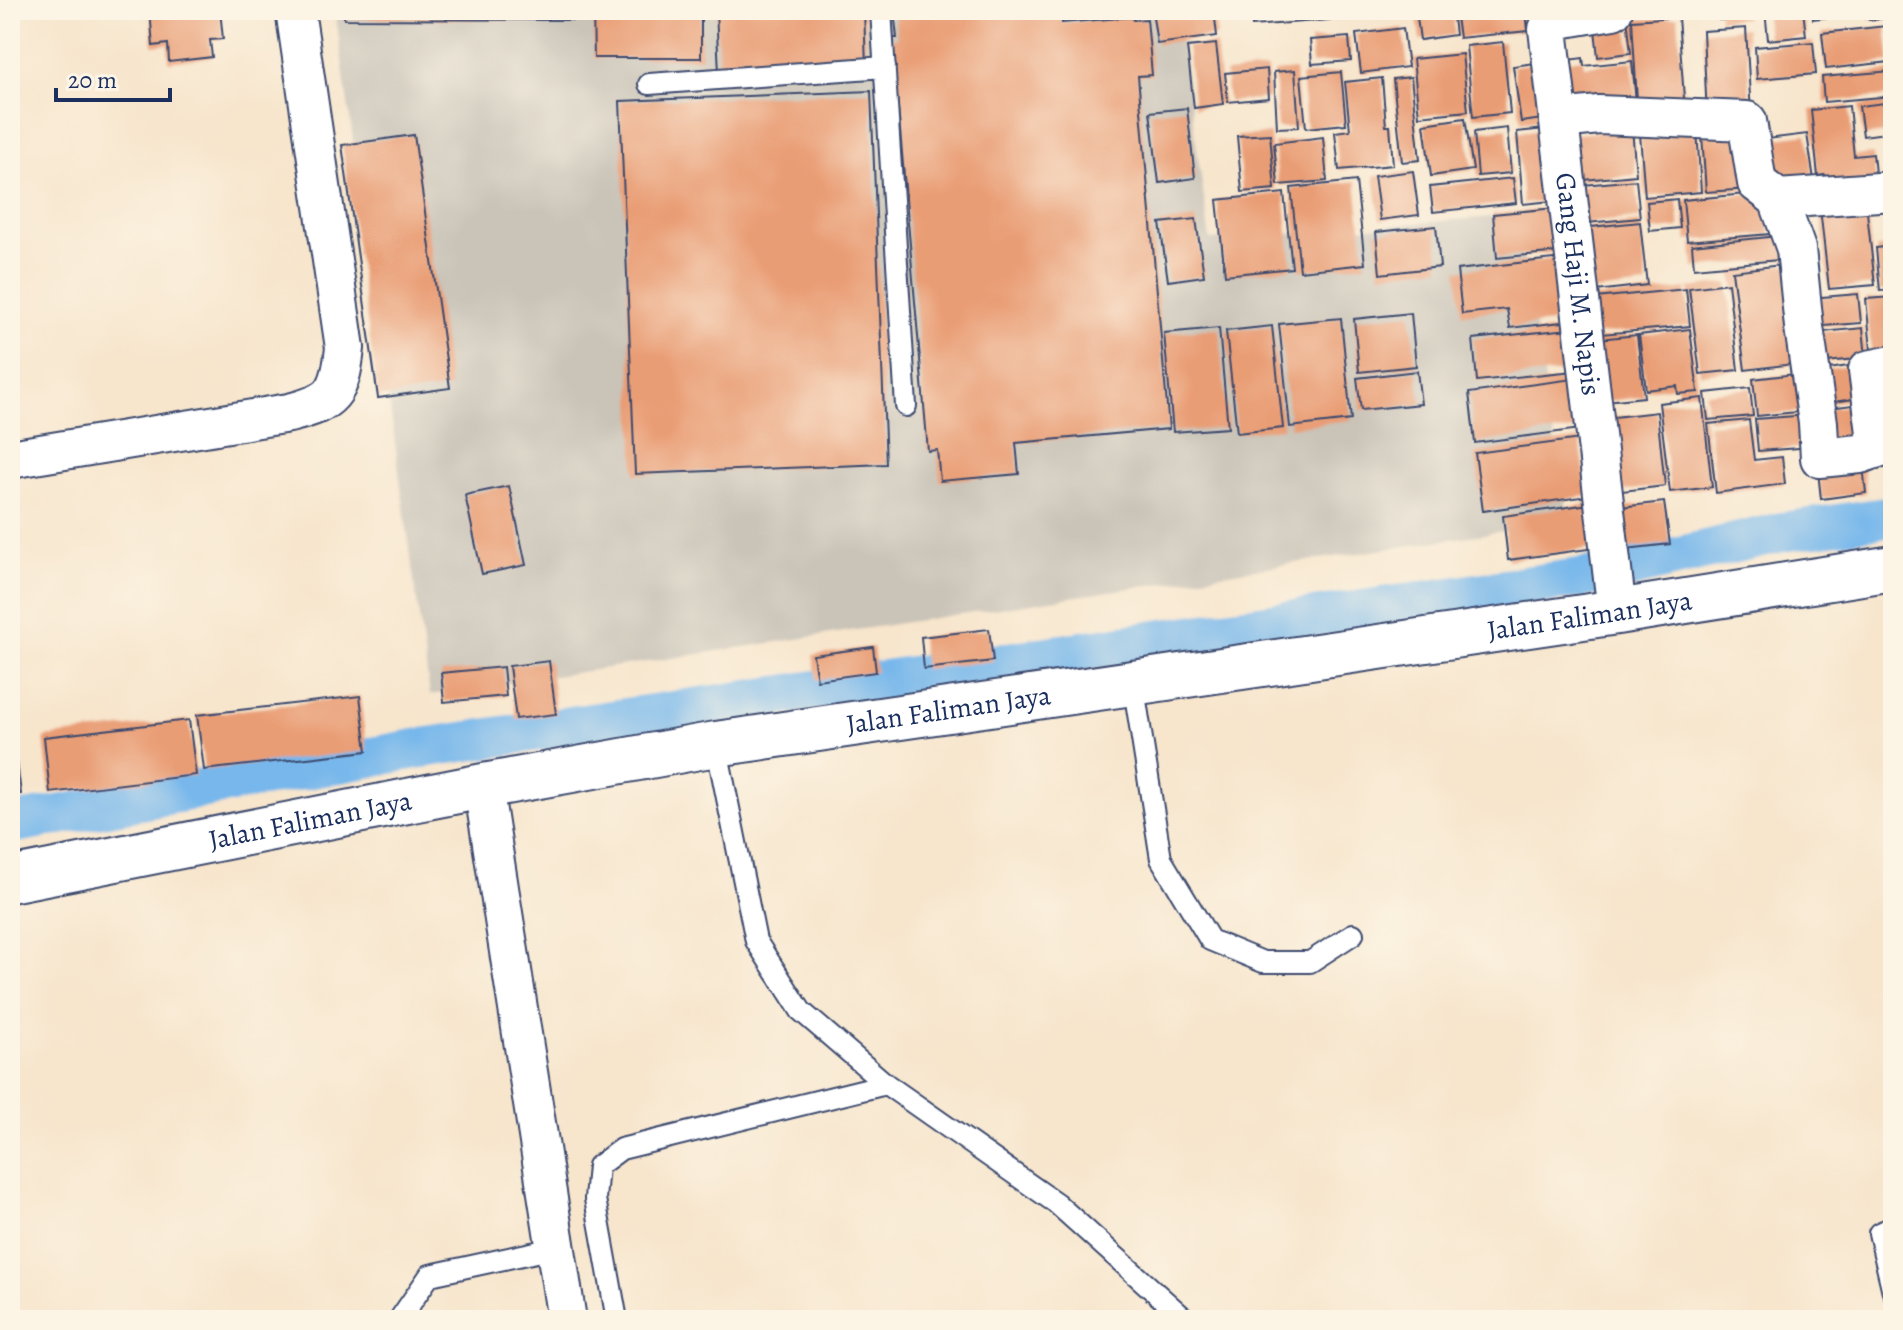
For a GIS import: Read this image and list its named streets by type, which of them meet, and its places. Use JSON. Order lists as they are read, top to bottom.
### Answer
{
  "streets": {
    "street": ["Gang Haji M. Napis", "Jalan Faliman Jaya"]
  },
  "crossings": [
    ["Gang Haji M. Napis", "Jalan Faliman Jaya"]
  ],
  "scale_bar": "20 m"
}
